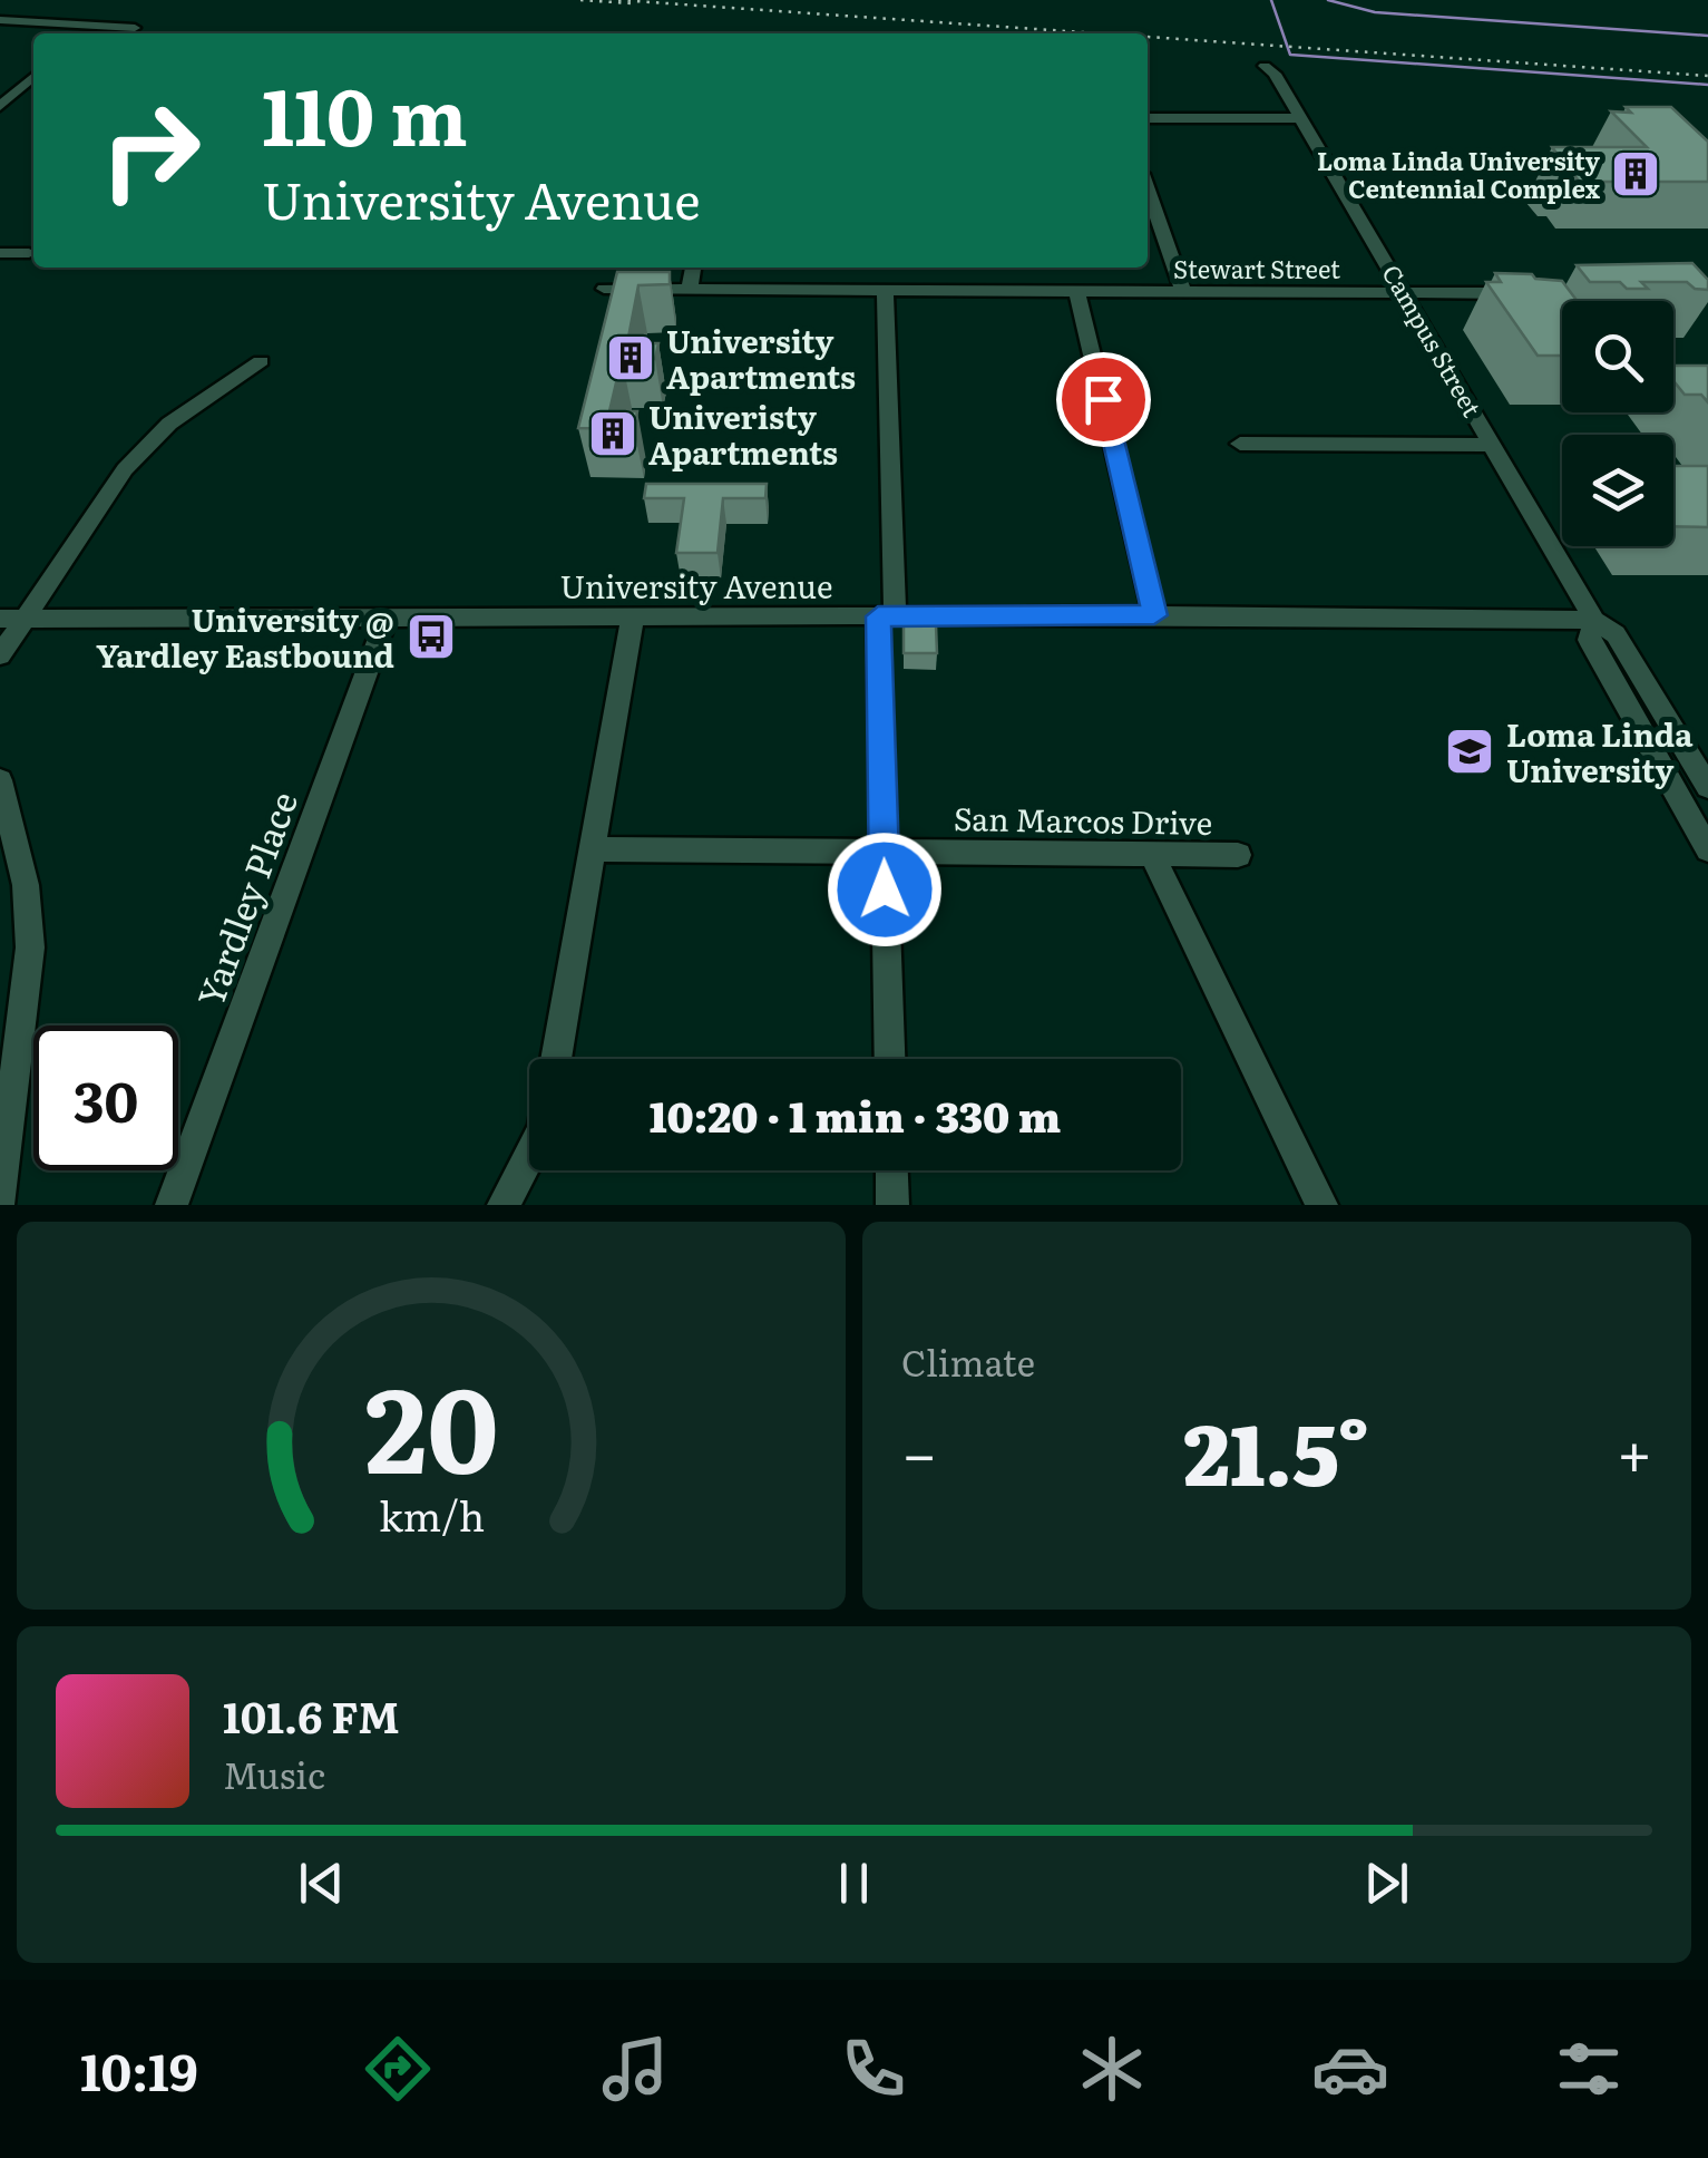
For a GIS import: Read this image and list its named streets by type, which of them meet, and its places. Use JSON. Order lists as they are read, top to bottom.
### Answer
{
  "streets": {
    "street": [
      "Stewart Street",
      "Campus Street",
      "University Avenue",
      "San Marcos Drive",
      "Yardley Place"
    ]
  },
  "crossings": [
    ["Stewart Street", "Campus Street"],
    ["Campus Street", "University Avenue"],
    ["University Avenue", "Yardley Place"]
  ],
  "places": {
    "building": ["Loma Linda University Centennial Complex", "University Apartments", "Univeristy Apartments"],
    "bus stop": ["University @ Yardley Eastbound"],
    "school or university": ["Loma Linda University"]
  },
  "page": {
    "turn": ["110 m", "University Avenue"],
    "limit": "30",
    "trip": "10:20 · 1 min · 330 m",
    "tile": "Climate",
    "heat": ["−", "21.5°", "+"],
    "song": ["101.6 FM", "Music"],
    "tabs": "10:19",
    "gauge": ["20", "km/h"]
  }
}
